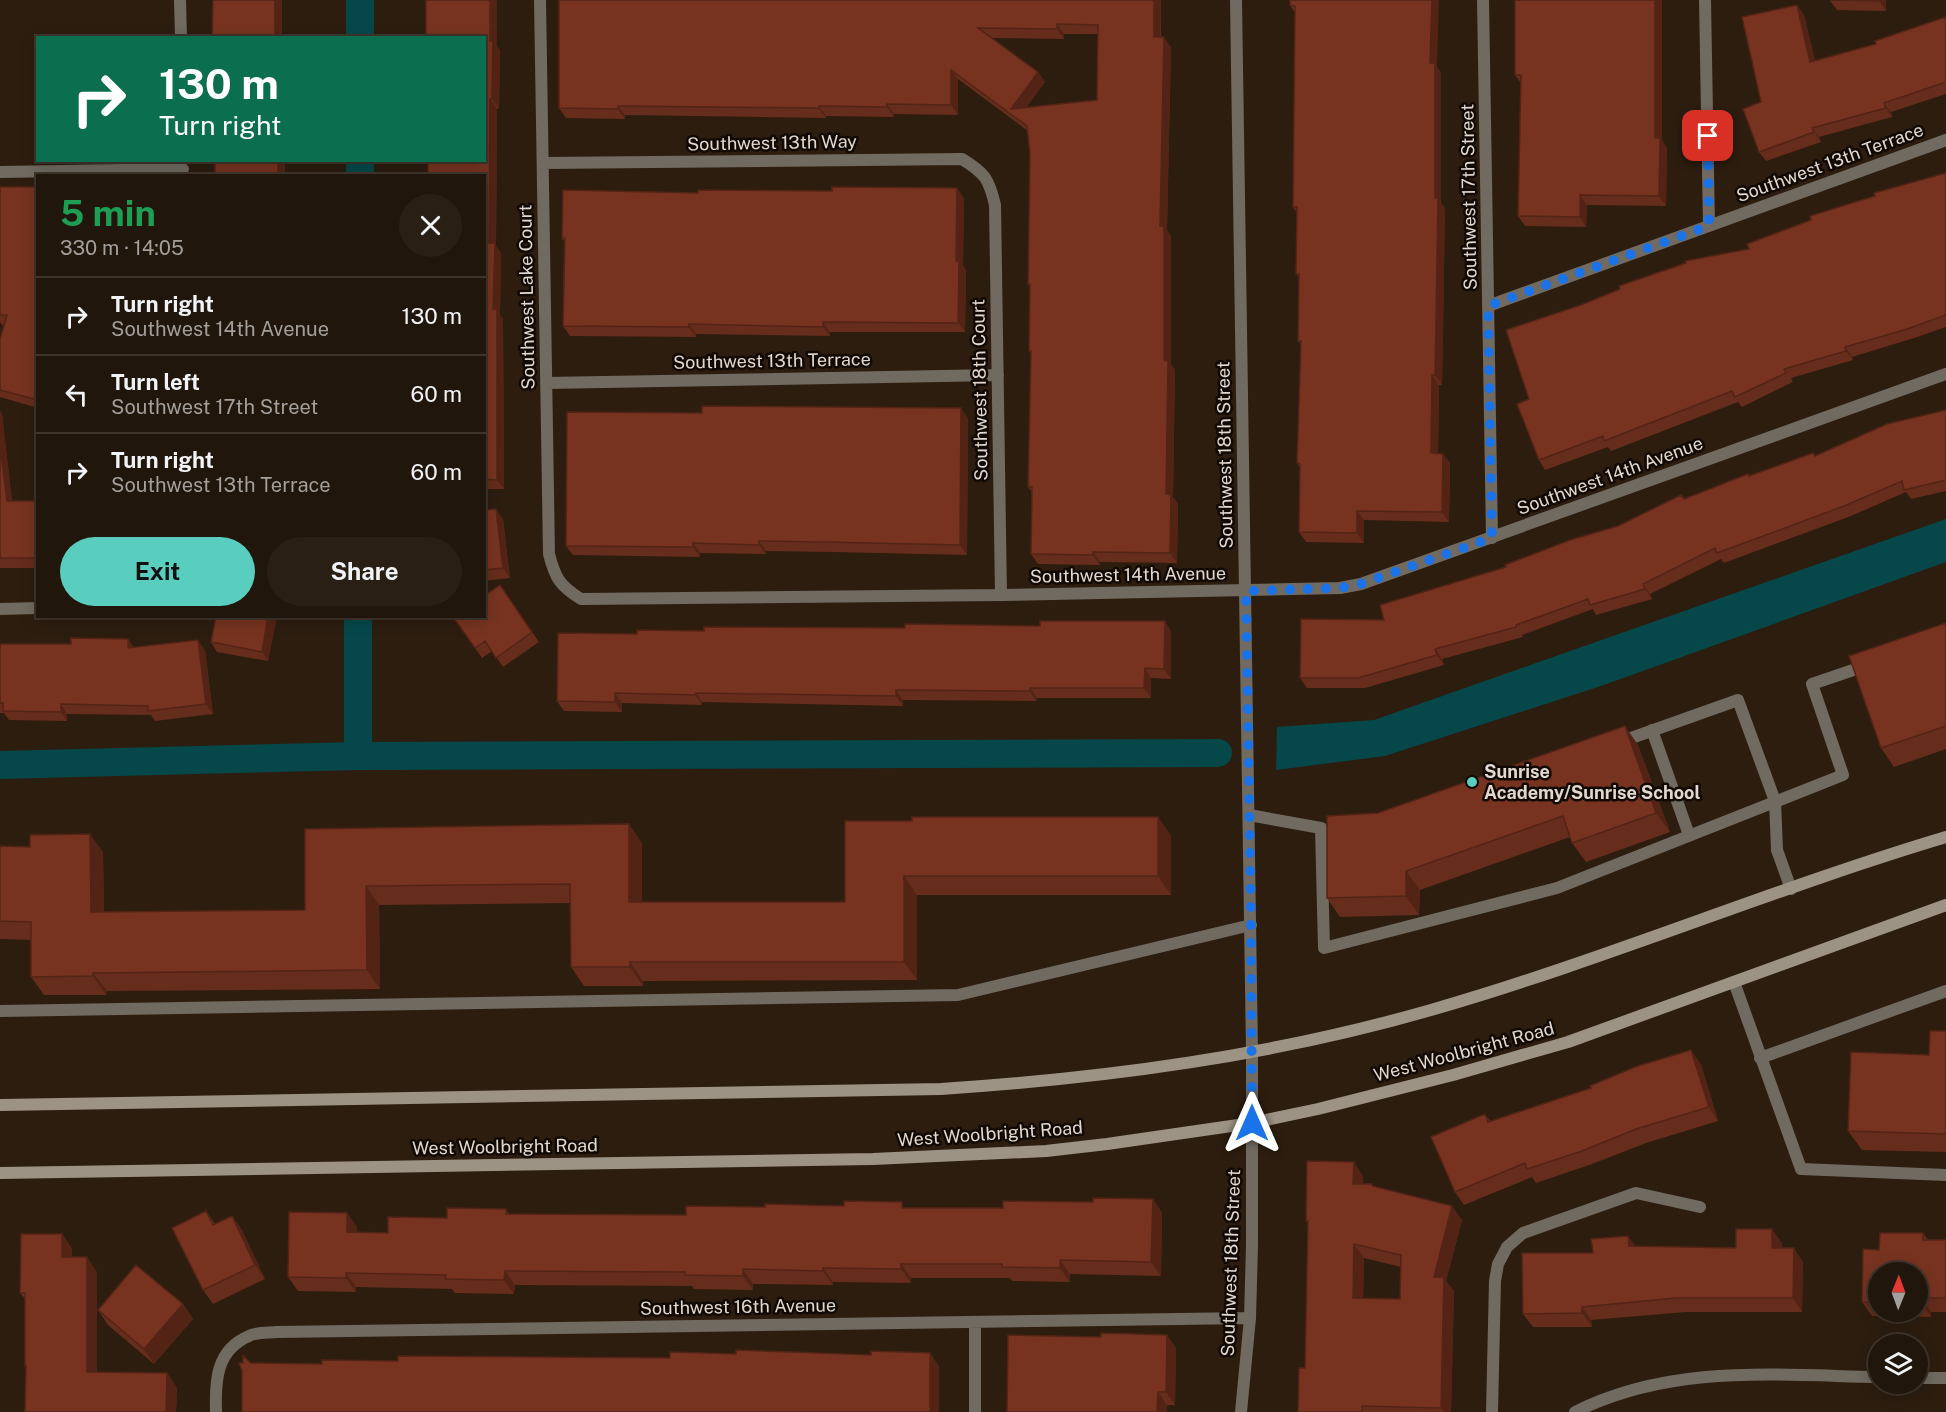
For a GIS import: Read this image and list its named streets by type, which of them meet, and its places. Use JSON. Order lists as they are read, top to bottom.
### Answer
{
  "streets": {
    "main road": ["West Woolbright Road"],
    "street": [
      "Southwest 13th Way",
      "Southwest 13th Terrace",
      "Southwest 17th Street",
      "Southwest Lake Court",
      "Southwest 18th Court",
      "Southwest 18th Street",
      "Southwest 14th Avenue",
      "Southwest 16th Avenue"
    ]
  },
  "crossings": [
    ["Southwest 13th Way", "Southwest Lake Court"],
    ["Southwest 13th Way", "Southwest 18th Court"],
    ["Southwest 13th Terrace", "Southwest 17th Street"],
    ["Southwest 13th Terrace", "Southwest Lake Court"],
    ["Southwest 13th Terrace", "Southwest 18th Court"],
    ["Southwest 17th Street", "Southwest 14th Avenue"],
    ["Southwest Lake Court", "Southwest 14th Avenue"],
    ["Southwest 18th Court", "Southwest 14th Avenue"],
    ["Southwest 18th Street", "Southwest 14th Avenue"],
    ["Southwest 18th Street", "West Woolbright Road"],
    ["Southwest 18th Street", "Southwest 16th Avenue"]
  ],
  "places": ["Sunrise Academy/Sunrise School"],
  "north": "top",
  "page": {
    "turn": ["130 m", "Turn right"],
    "heading": ["5 min", "330 m · 14:05"],
    "list": [
      {
        "name": "Turn right",
        "note": "Southwest 14th Avenue",
        "value": "130 m"
      },
      {
        "name": "Turn left",
        "note": "Southwest 17th Street",
        "value": "60 m"
      },
      {
        "name": "Turn right",
        "note": "Southwest 13th Terrace",
        "value": "60 m"
      }
    ],
    "buttons": ["Exit", "Share"]
  }
}
